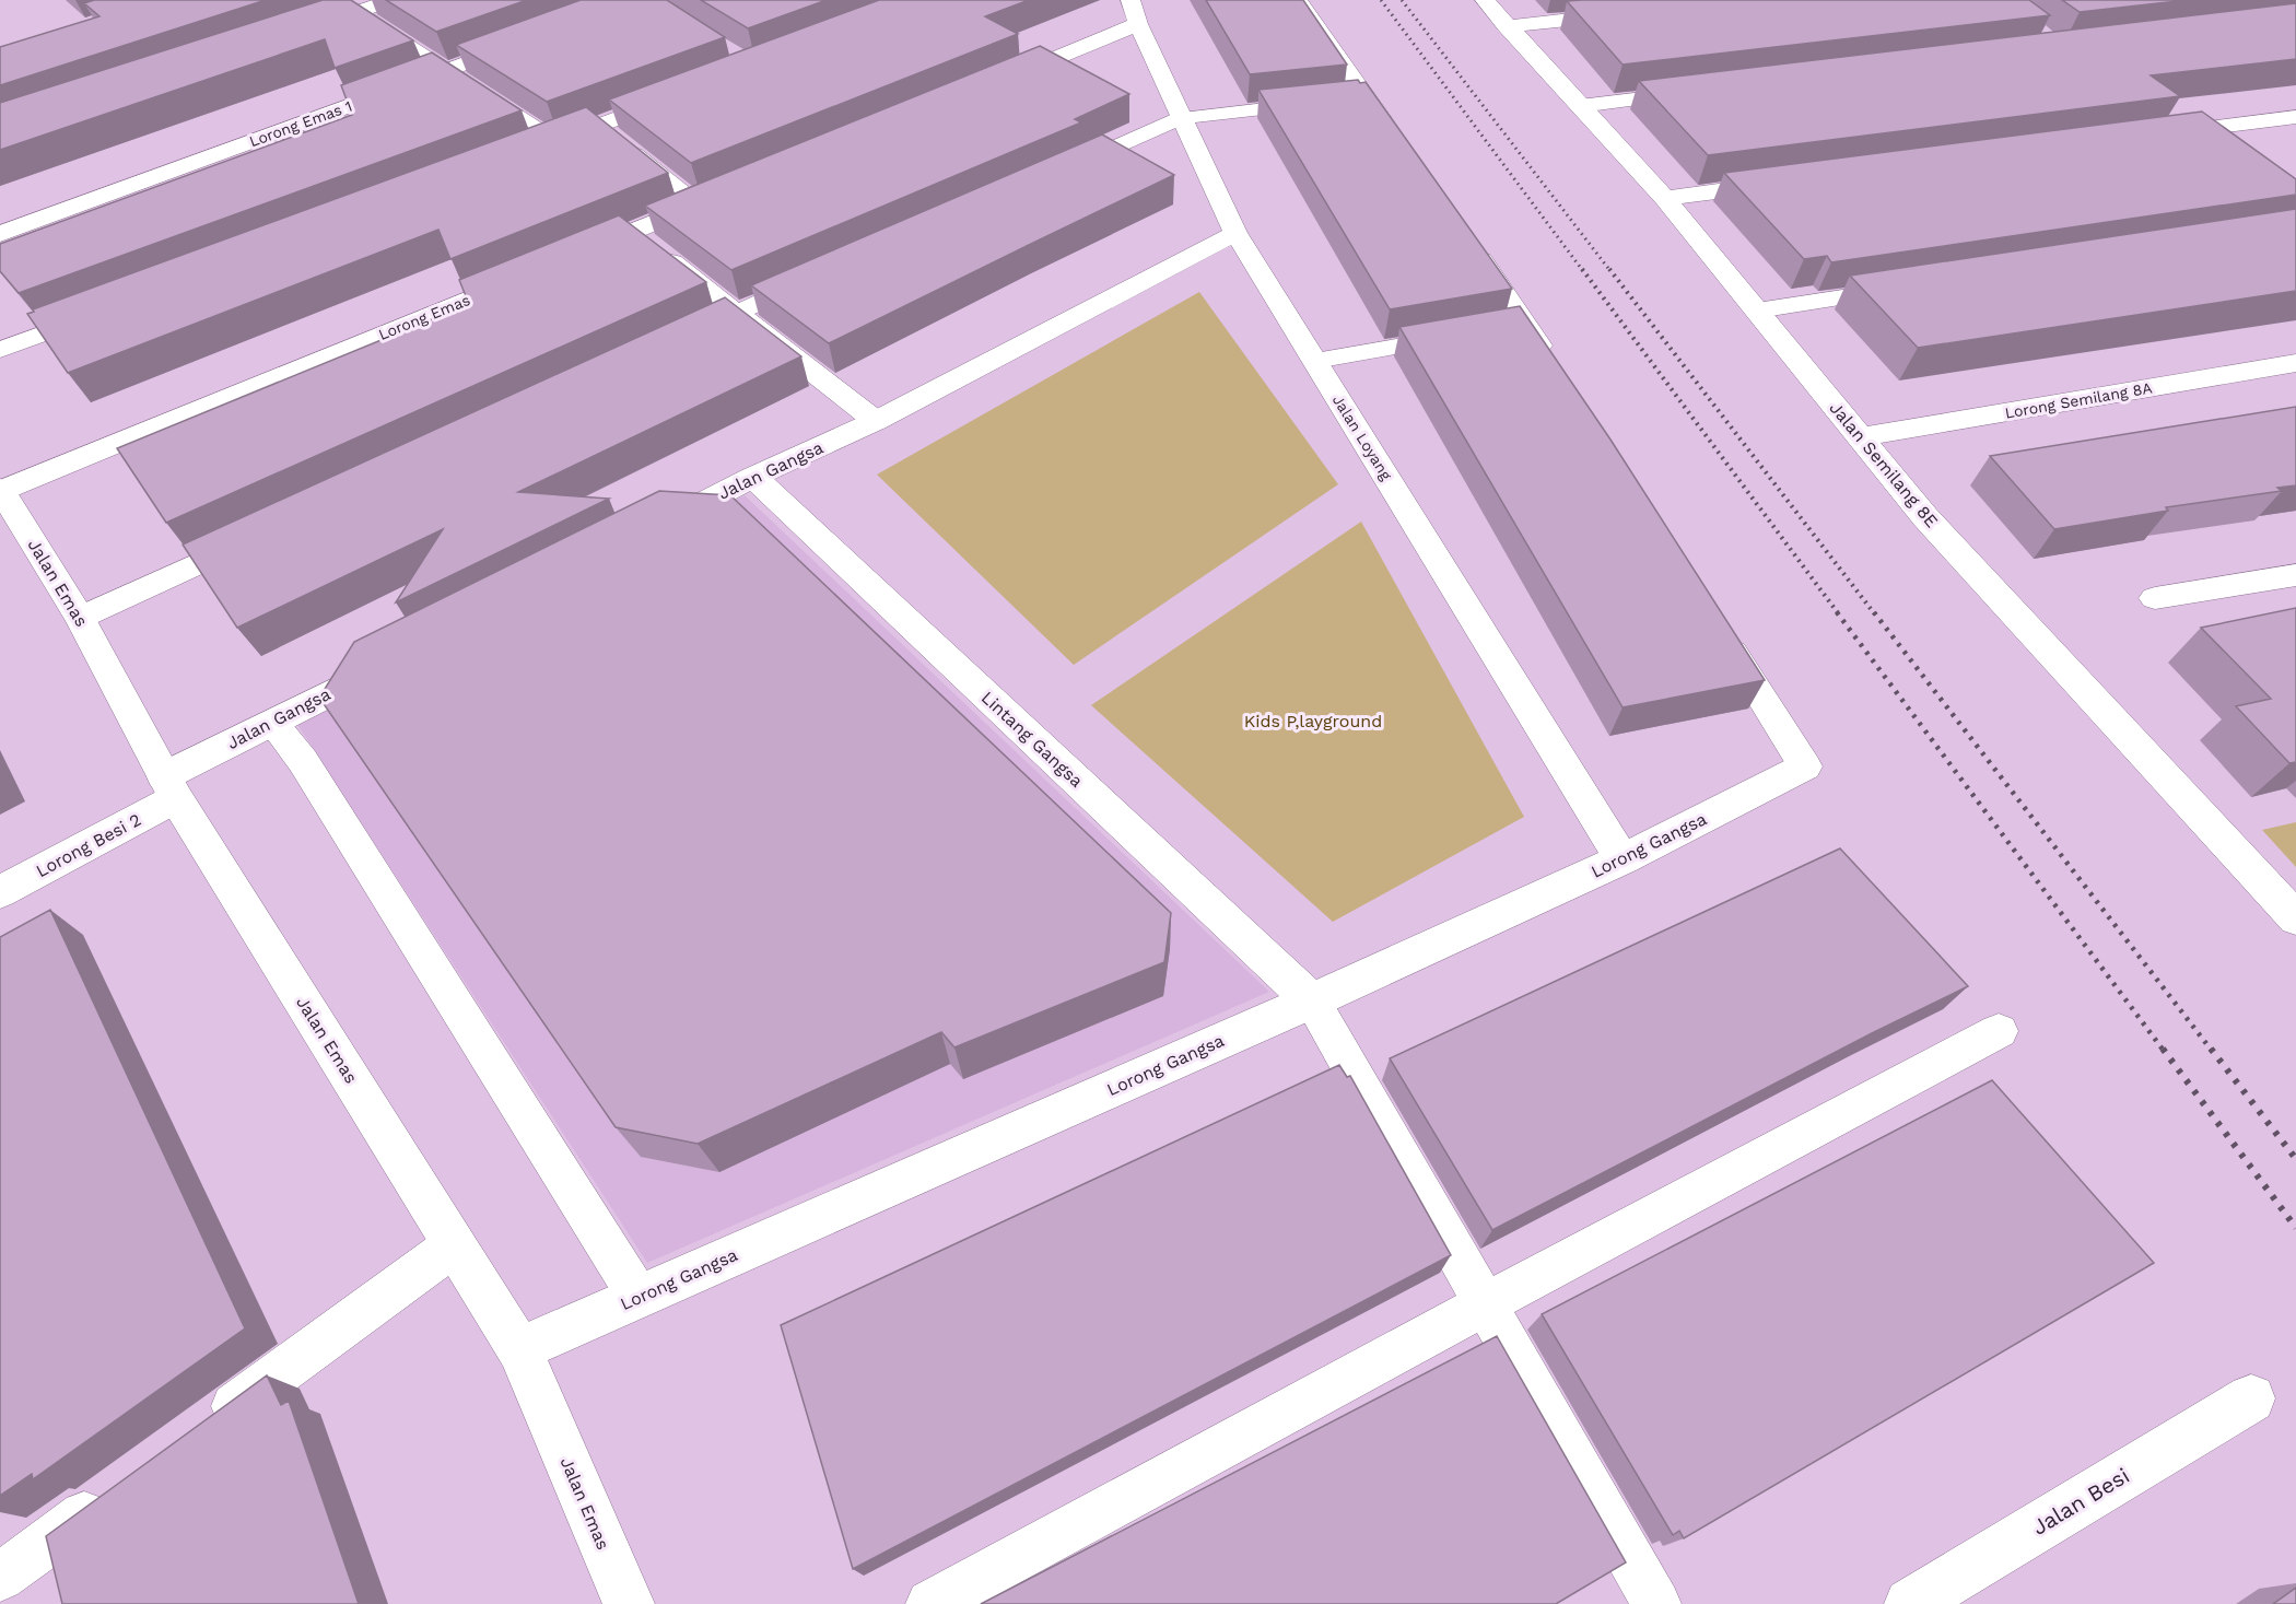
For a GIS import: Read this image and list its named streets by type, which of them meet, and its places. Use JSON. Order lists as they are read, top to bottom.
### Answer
{
  "streets": {
    "street": [
      "Lorong Emas 1",
      "Lorong Emas",
      "Lorong Semilang 8A",
      "Jalan Loyang",
      "Jalan Semilang 8E",
      "Jalan Gangsa",
      "Jalan Emas",
      "Lintang Gangsa",
      "Lorong Besi 2",
      "Lorong Gangsa",
      "Jalan Besi"
    ]
  },
  "crossings": [
    ["Lorong Emas", "Jalan Emas"],
    ["Lorong Semilang 8A", "Jalan Semilang 8E"],
    ["Jalan Loyang", "Jalan Gangsa"],
    ["Jalan Loyang", "Lorong Gangsa"],
    ["Jalan Gangsa", "Jalan Emas"],
    ["Jalan Gangsa", "Lintang Gangsa"],
    ["Jalan Gangsa", "Lorong Besi 2"],
    ["Jalan Emas", "Lorong Besi 2"],
    ["Jalan Emas", "Lorong Gangsa"],
    ["Lintang Gangsa", "Lorong Gangsa"]
  ],
  "parks": ["Kids P,layground"]
}
